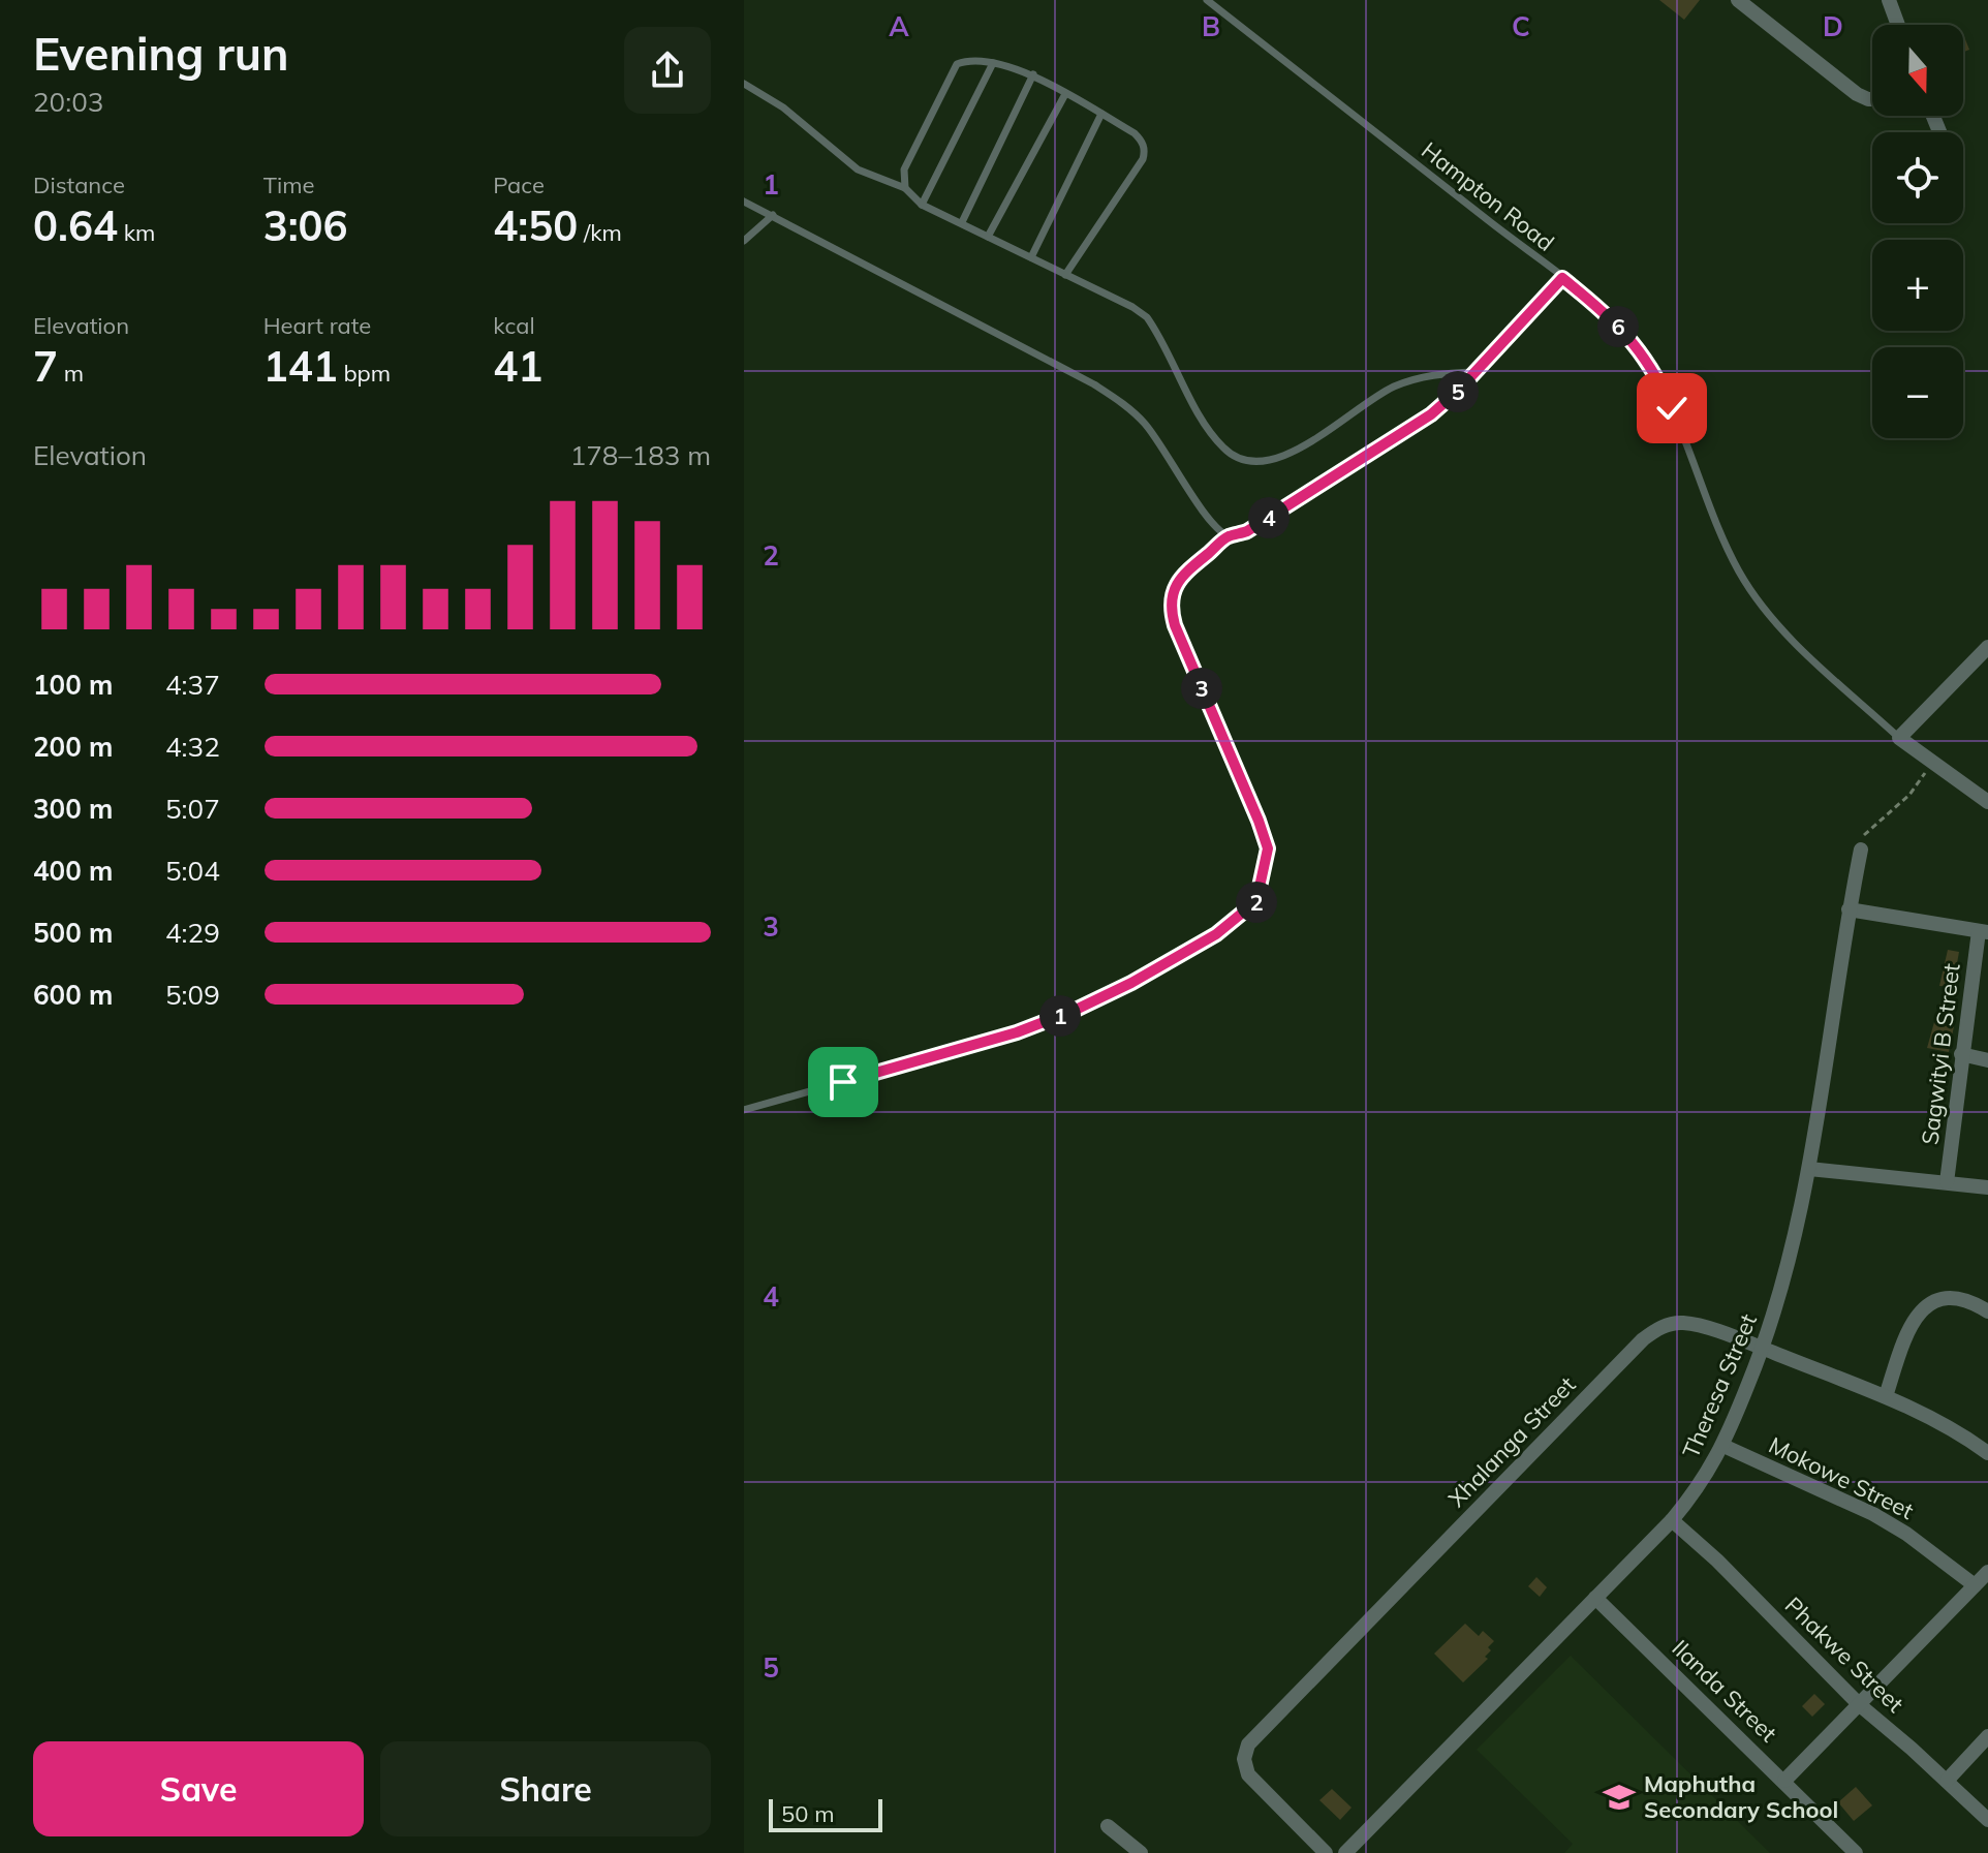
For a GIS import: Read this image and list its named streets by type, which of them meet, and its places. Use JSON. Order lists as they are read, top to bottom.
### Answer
{
  "streets": {
    "street": [
      "Sagwityi B Street",
      "Theresa Street",
      "Xhalanga Street",
      "Mokowe Street",
      "Phakwe Street",
      "Ilanda Street"
    ],
    "lane": ["Hampton Road"]
  },
  "crossings": [
    ["Theresa Street", "Xhalanga Street"],
    ["Theresa Street", "Mokowe Street"],
    ["Theresa Street", "Phakwe Street"],
    ["Theresa Street", "Ilanda Street"]
  ],
  "places": {
    "school or university": ["Maphutha Secondary School"]
  },
  "scale_bar": "50 m",
  "north": "bottom",
  "page": {
    "heading": ["Evening run", "20:03"],
    "map_buttons": ["+", "−"],
    "stats": [
      ["Distance", "0.64 km"],
      ["Time", "3:06"],
      ["Pace", "4:50 /km"],
      ["Elevation", "7 m"],
      ["Heart rate", "141 bpm"],
      ["kcal", "41"]
    ],
    "pins": [
      "6",
      "5",
      "4",
      "3",
      "2",
      "1"
    ],
    "chart": ["Elevation", "178–183 m"],
    "list": [
      {
        "name": "100 m",
        "note": "4:37"
      },
      {
        "name": "200 m",
        "note": "4:32"
      },
      {
        "name": "300 m",
        "note": "5:07"
      },
      {
        "name": "400 m",
        "note": "5:04"
      },
      {
        "name": "500 m",
        "note": "4:29"
      },
      {
        "name": "600 m",
        "note": "5:09"
      }
    ],
    "buttons": ["Save", "Share"],
    "scale": "50 m"
  },
  "grid": {
    "columns": [
      "A",
      "B",
      "C",
      "D"
    ],
    "rows": [
      "1",
      "2",
      "3",
      "4",
      "5"
    ]
  }
}
